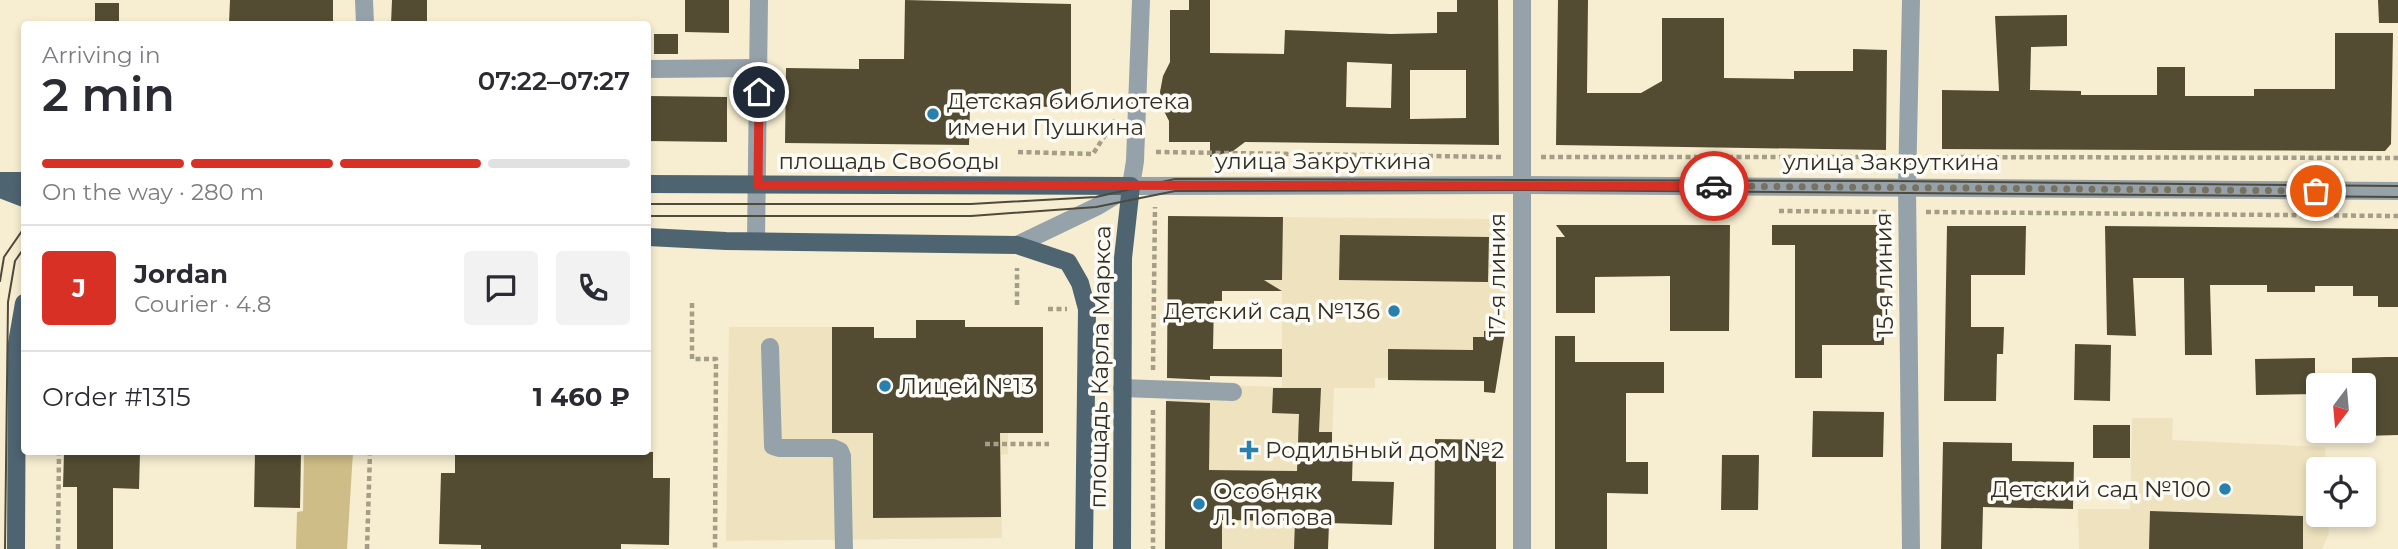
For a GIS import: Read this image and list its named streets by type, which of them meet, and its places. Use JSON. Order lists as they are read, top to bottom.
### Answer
{
  "streets": {
    "main road": ["площадь Свободы", "площадь Карла Маркса"],
    "street": ["улица Закруткина", "17-я линия", "15-я линия"]
  },
  "crossings": [
    ["площадь Свободы", "улица Закруткина"],
    ["площадь Свободы", "площадь Карла Маркса"],
    ["улица Закруткина", "17-я линия"],
    ["улица Закруткина", "15-я линия"],
    ["улица Закруткина", "площадь Карла Маркса"]
  ],
  "places": {
    "other": [
      "Детская библиотека имени Пушкина",
      "Детский сад №136",
      "Лицей №13",
      "Детский сад №100",
      "Особняк Л. Попова"
    ],
    "health": ["Родильный дом №2"]
  },
  "north": "bottom",
  "page": {
    "heading": ["2 min", "Arriving in", "07:22–07:27"],
    "panel": [
      "Jordan",
      "Courier · 4.8",
      "Order #1315",
      "1 460 ₽"
    ],
    "bar": "On the way · 280 m",
    "round": "J"
  }
}
